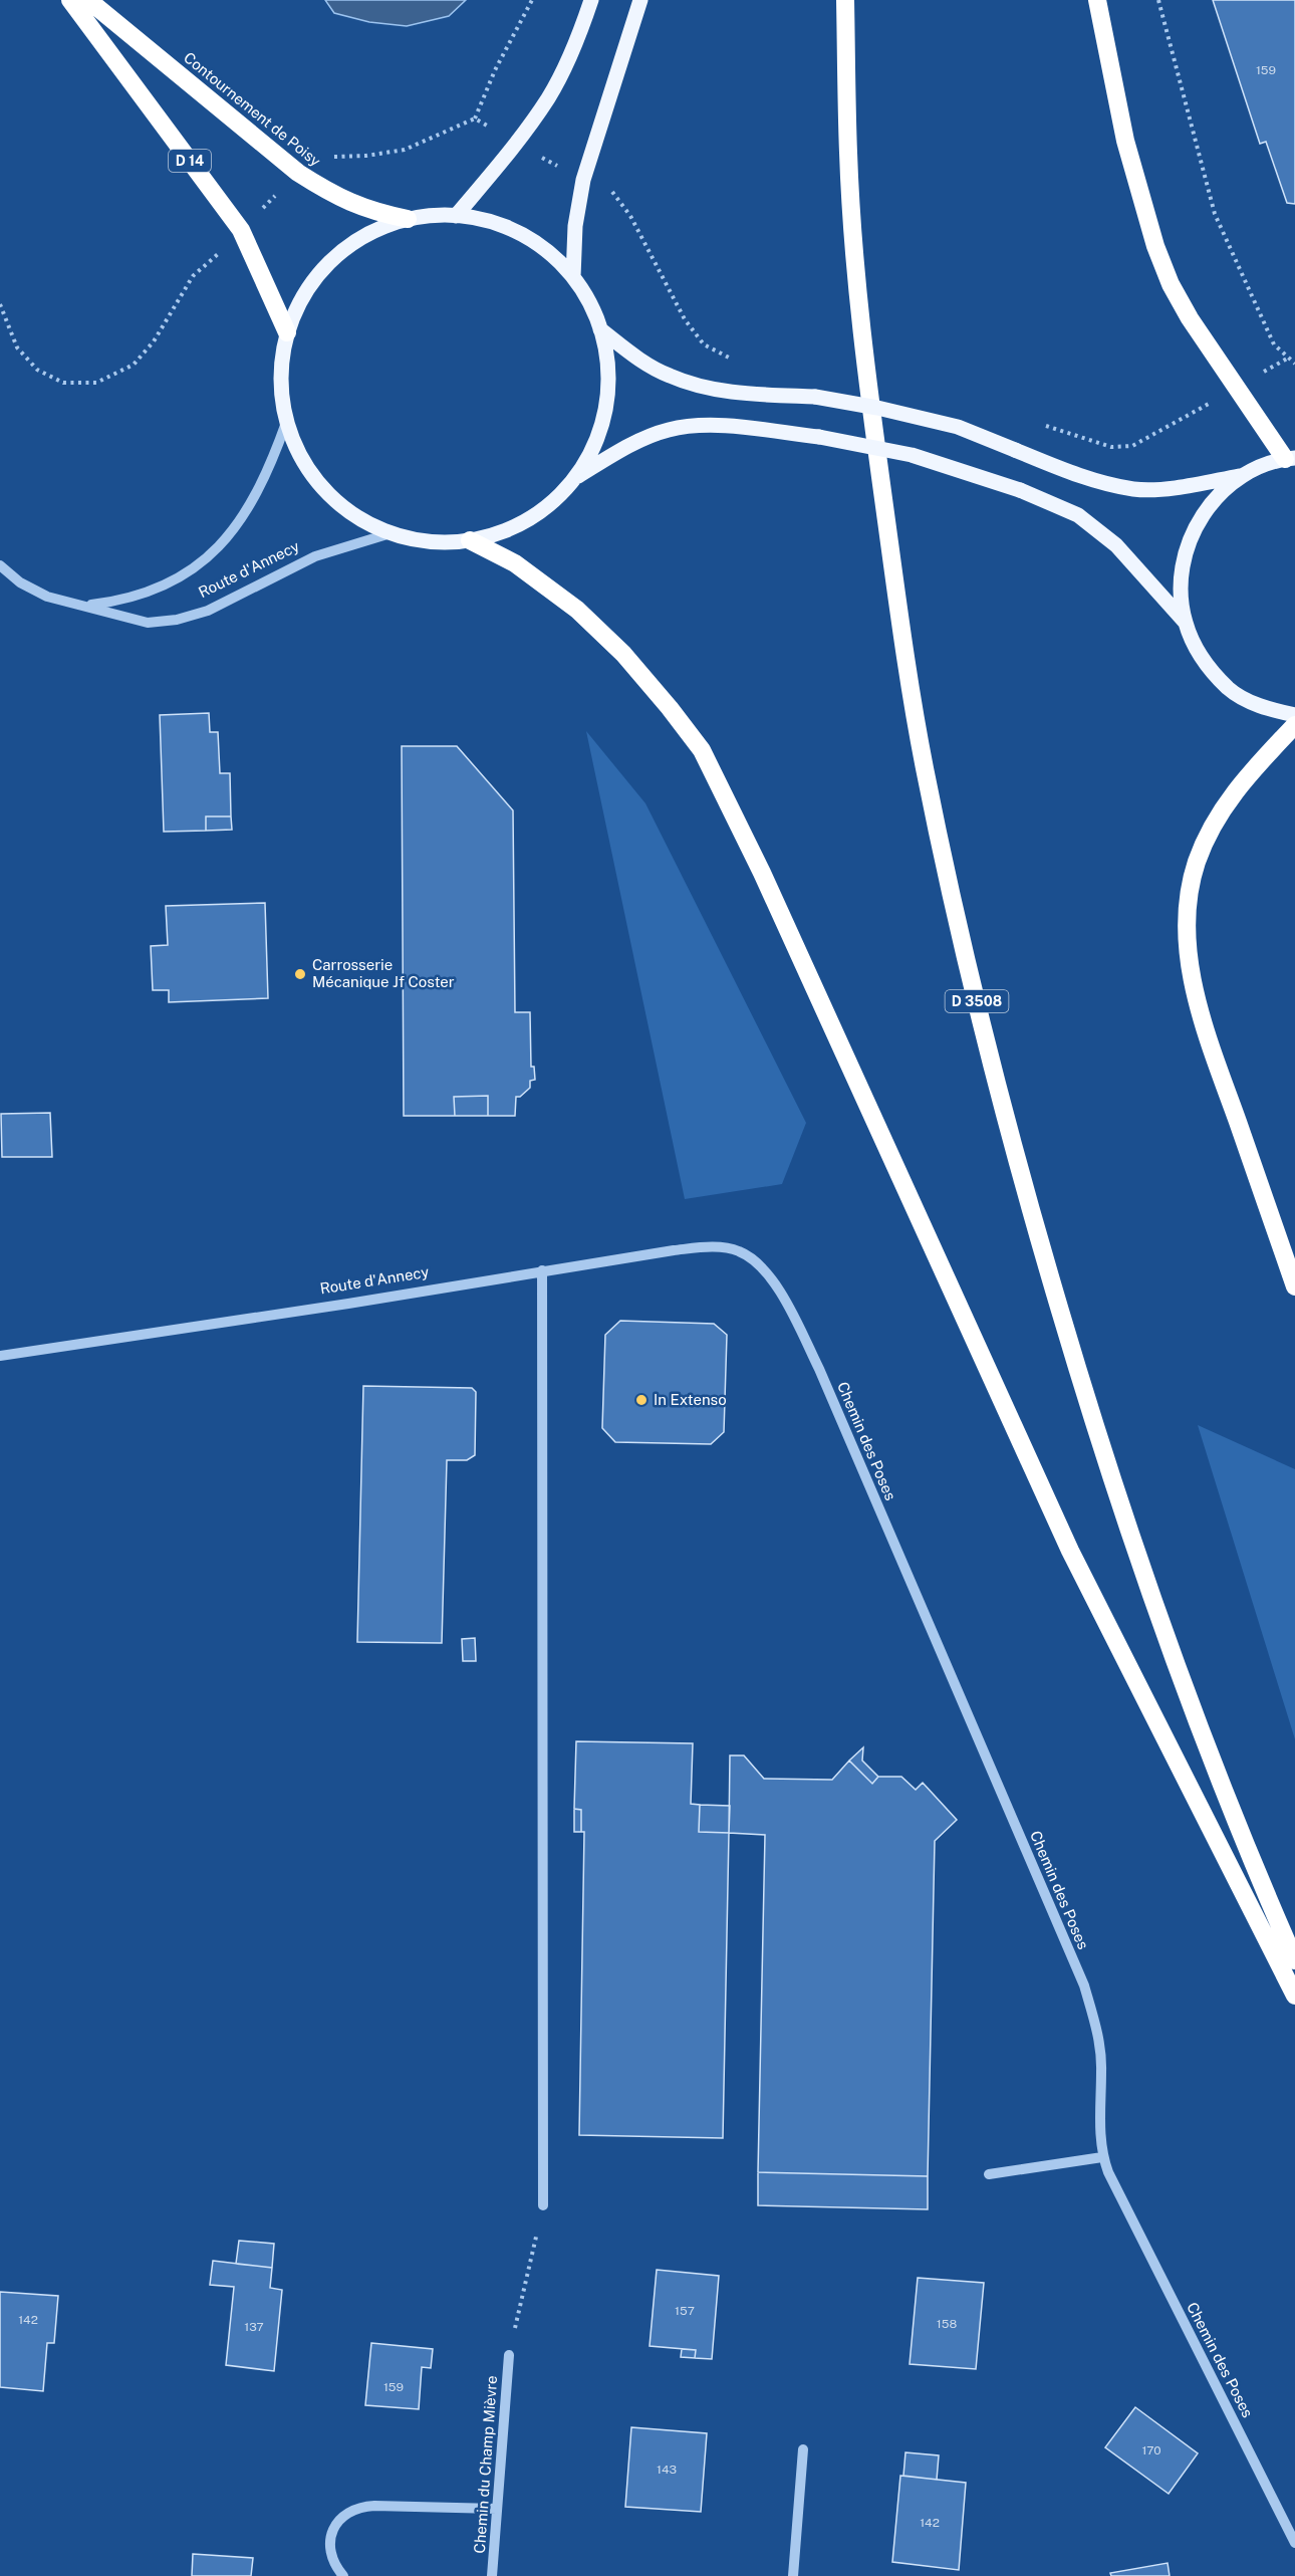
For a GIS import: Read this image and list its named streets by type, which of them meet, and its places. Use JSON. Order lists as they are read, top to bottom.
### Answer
{
  "streets": {
    "highway": ["Contournement de Poisy", "D 14", "D 3508"],
    "street": ["Route d'Annecy", "Chemin des Poses", "Chemin du Champ Mièvre"]
  },
  "crossings": [
    ["Route d'Annecy", "Chemin des Poses"]
  ],
  "places": ["Carrosserie Mécanique Jf Coster", "In Extenso"],
  "house_numbers": [
    "159",
    "157",
    "142",
    "158",
    "137",
    "159",
    "170",
    "143",
    "142"
  ]
}
